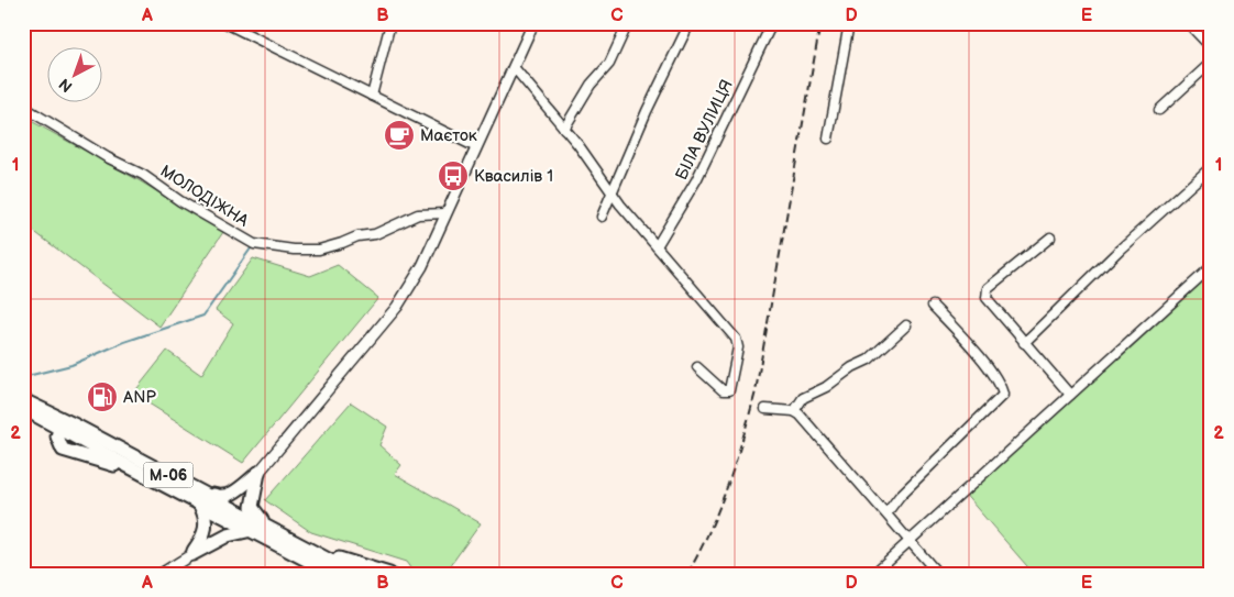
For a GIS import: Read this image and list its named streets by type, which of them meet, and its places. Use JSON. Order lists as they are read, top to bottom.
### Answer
{
  "streets": {
    "highway": ["М-06"],
    "street": ["БІЛА ВУЛИЦЯ", "МОЛОДІЖНА"]
  },
  "places": {
    "cafe": ["Маєток"],
    "bus stop": ["Квасилів 1"],
    "fuel station": ["ANP"]
  },
  "north": "bottom left",
  "grid": {
    "columns": [
      "A",
      "B",
      "C",
      "D",
      "E"
    ],
    "rows": ["1", "2"]
  }
}
